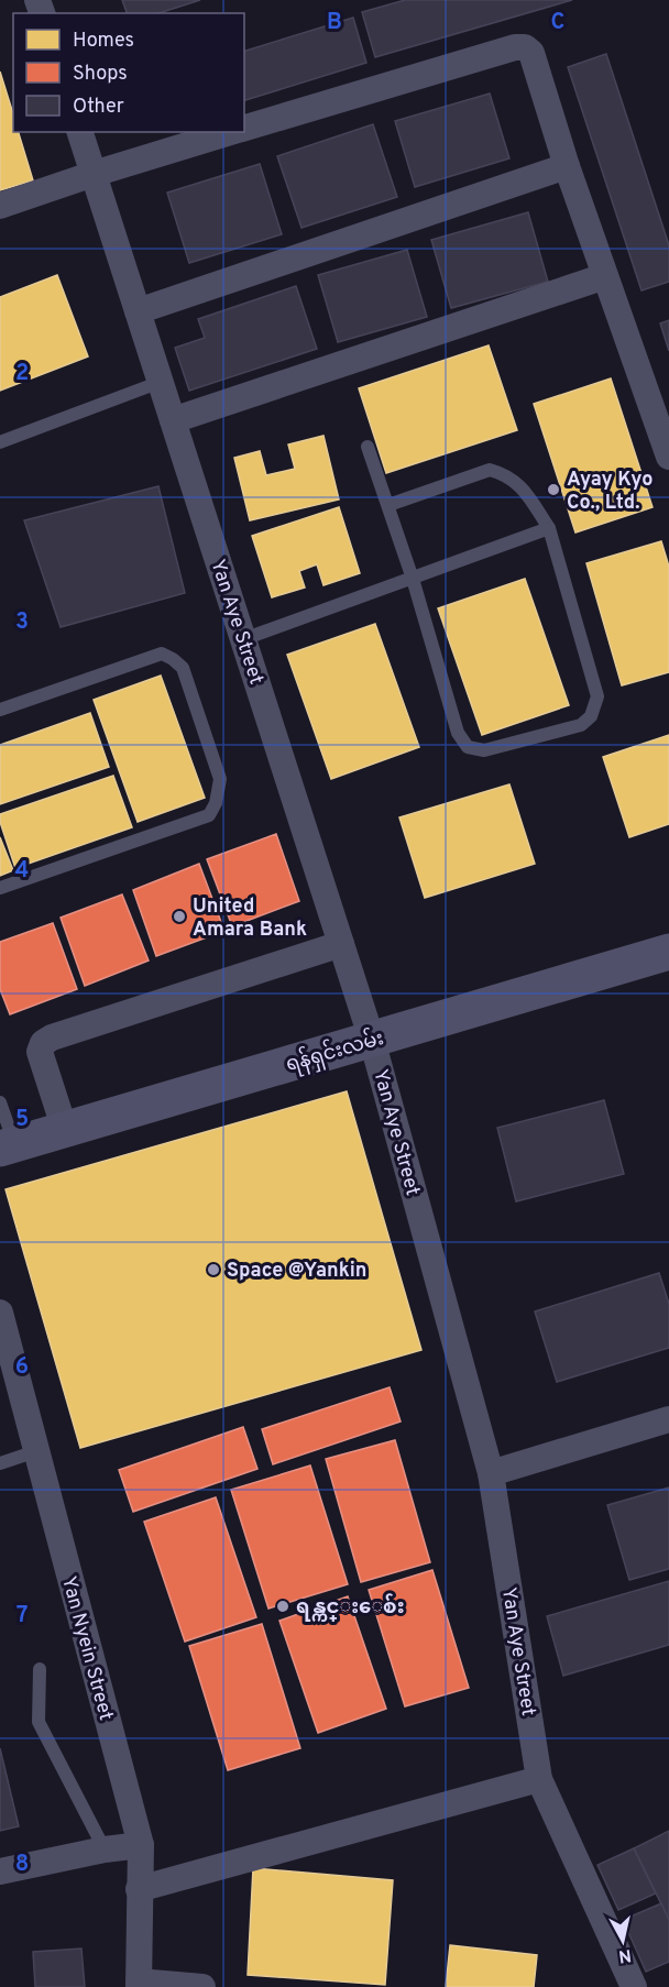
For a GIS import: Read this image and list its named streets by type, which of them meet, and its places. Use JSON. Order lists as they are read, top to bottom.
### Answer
{
  "streets": {
    "main road": ["ရန်ရှင်းလမ်း"],
    "street": ["Yan Aye Street", "Yan Nyein Street"]
  },
  "crossings": [
    ["Yan Aye Street", "ရန်ရှင်းလမ်း"]
  ],
  "places": [
    "Ayay Kyo Co., Ltd.",
    "United Amara Bank",
    "Space @Yankin",
    "ရန္ကင္းေစ်း"
  ],
  "legend": ["Homes", "Shops", "Other"],
  "north": "bottom",
  "grid": {
    "columns": ["B", "C"],
    "rows": [
      "2",
      "3",
      "4",
      "5",
      "6",
      "7",
      "8"
    ]
  }
}
